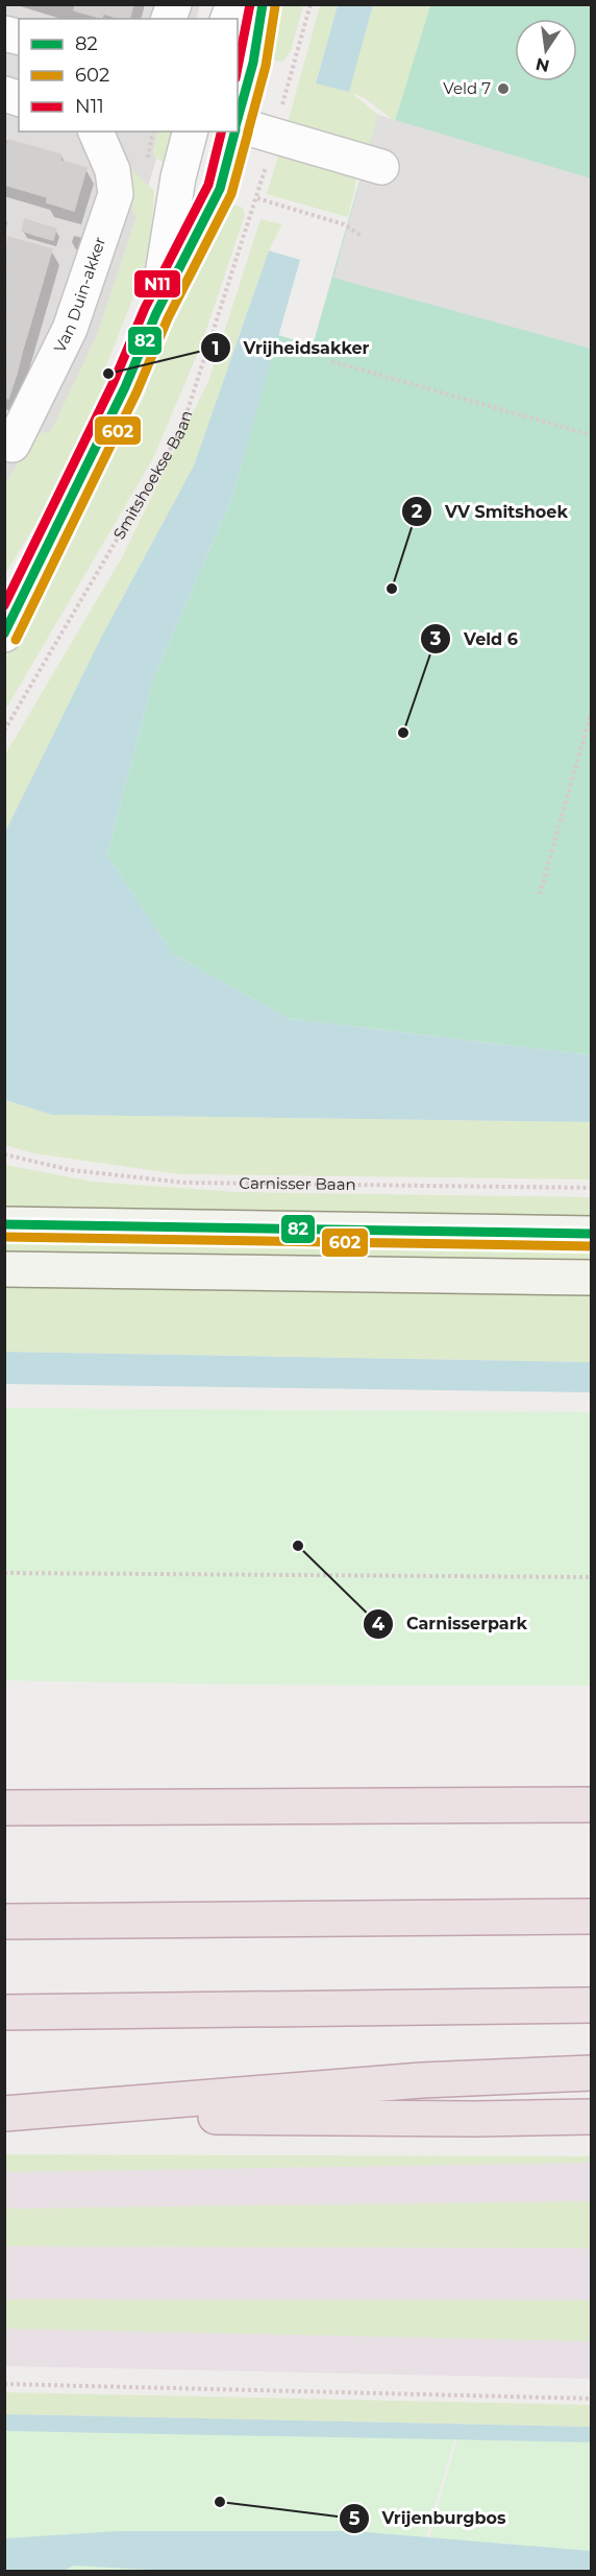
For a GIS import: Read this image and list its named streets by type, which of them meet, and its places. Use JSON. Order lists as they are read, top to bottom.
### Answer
{
  "streets": {
    "street": ["Van Duin-akker"],
    "path": ["Smitshoekse Baan", "Carnisser Baan"]
  },
  "places": [
    "Veld 7",
    "Vrijheidsakker",
    "VV Smitshoek",
    "Veld 6",
    "Carnisserpark",
    "Vrijenburgbos"
  ],
  "lines": ["transit line 82", "transit line N11", "transit line 602"],
  "legend": ["82", "602", "N11"],
  "north": "bottom"
}
